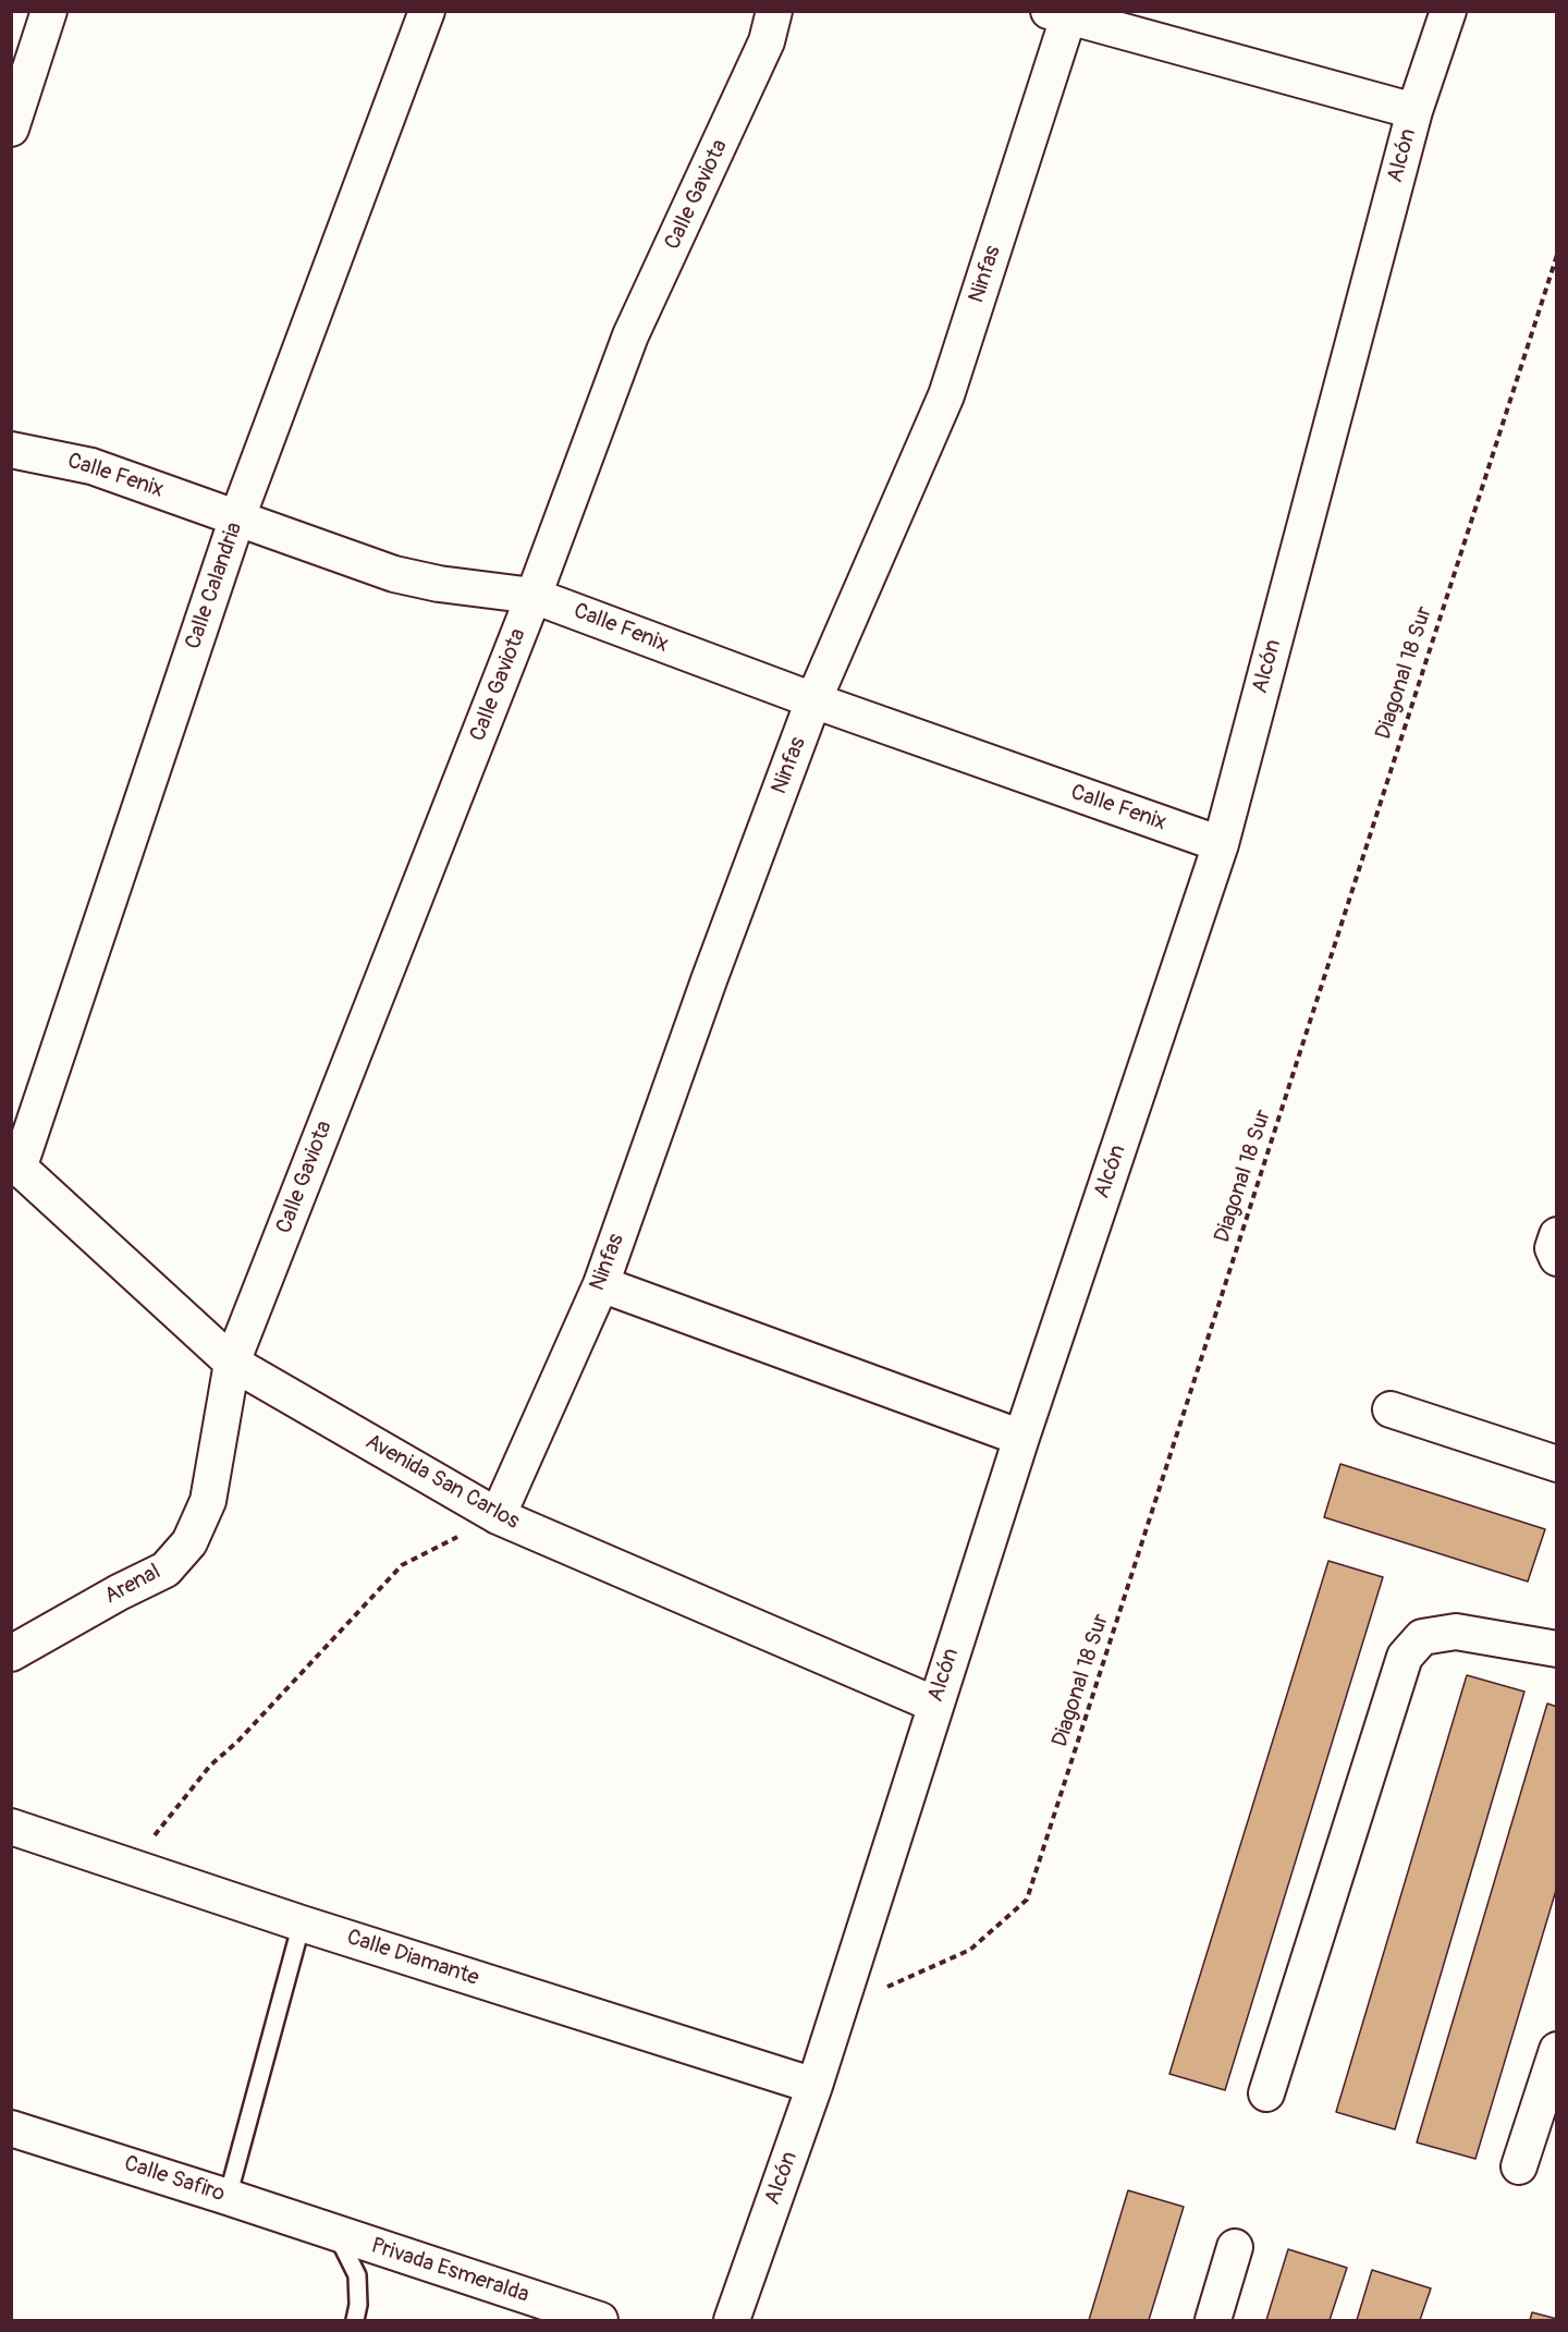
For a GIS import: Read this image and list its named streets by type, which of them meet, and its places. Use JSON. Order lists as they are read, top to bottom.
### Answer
{
  "streets": {
    "street": [
      "Alcón",
      "Calle Gaviota",
      "Ninfas",
      "Calle Fenix",
      "Calle Calandria",
      "Avenida San Carlos",
      "Arenal",
      "Calle Diamante",
      "Calle Safiro",
      "Privada Esmeralda"
    ],
    "path": ["Diagonal 18 Sur"]
  },
  "crossings": [
    ["Alcón", "Calle Fenix"],
    ["Alcón", "Diagonal 18 Sur"],
    ["Alcón", "Avenida San Carlos"],
    ["Alcón", "Calle Diamante"],
    ["Calle Gaviota", "Calle Fenix"],
    ["Calle Gaviota", "Avenida San Carlos"],
    ["Calle Gaviota", "Arenal"],
    ["Ninfas", "Calle Fenix"],
    ["Ninfas", "Avenida San Carlos"],
    ["Calle Fenix", "Calle Calandria"],
    ["Calle Calandria", "Avenida San Carlos"],
    ["Avenida San Carlos", "Arenal"],
    ["Calle Safiro", "Privada Esmeralda"]
  ]
}
